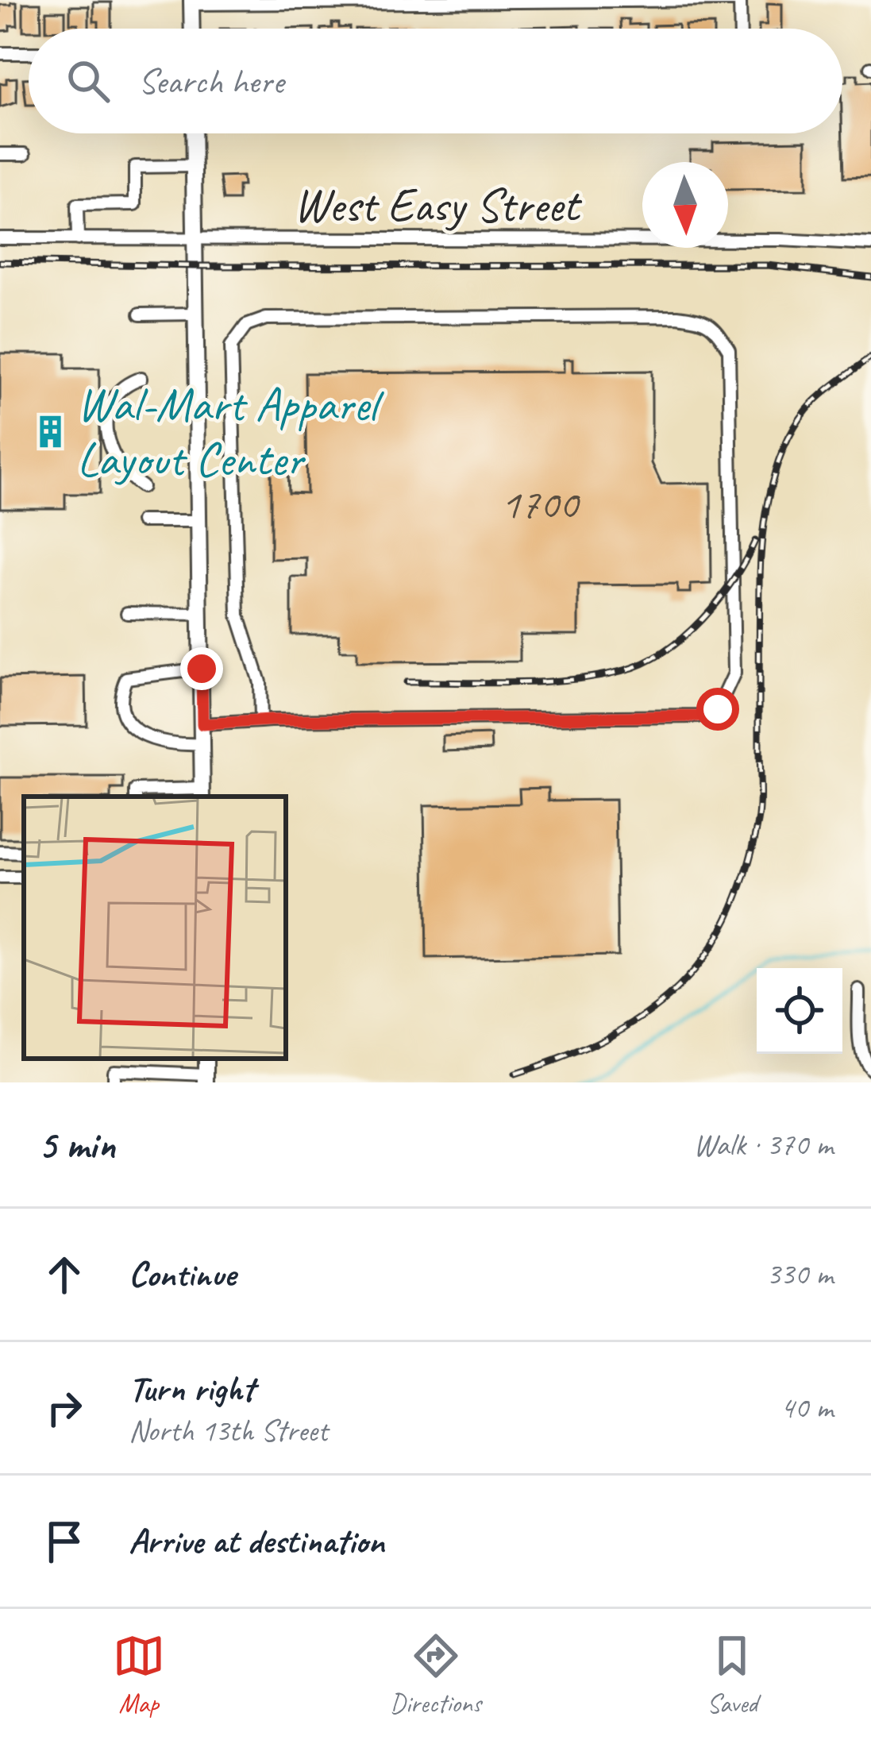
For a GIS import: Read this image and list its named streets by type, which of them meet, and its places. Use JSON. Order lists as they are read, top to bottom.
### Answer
{
  "streets": {
    "street": ["West Easy Street"]
  },
  "places": {
    "building": ["Wal-Mart Apparel Layout Center"]
  },
  "house_numbers": ["1700"],
  "north": "bottom",
  "page": {
    "search": "Search here",
    "heading": ["5 min", "Walk · 370 m"],
    "list": [
      ["Continue", "330 m"],
      ["Turn right", "North 13th Street", "40 m"],
      "Arrive at destination"
    ],
    "nav": ["Map", "Directions", "Saved"]
  }
}
